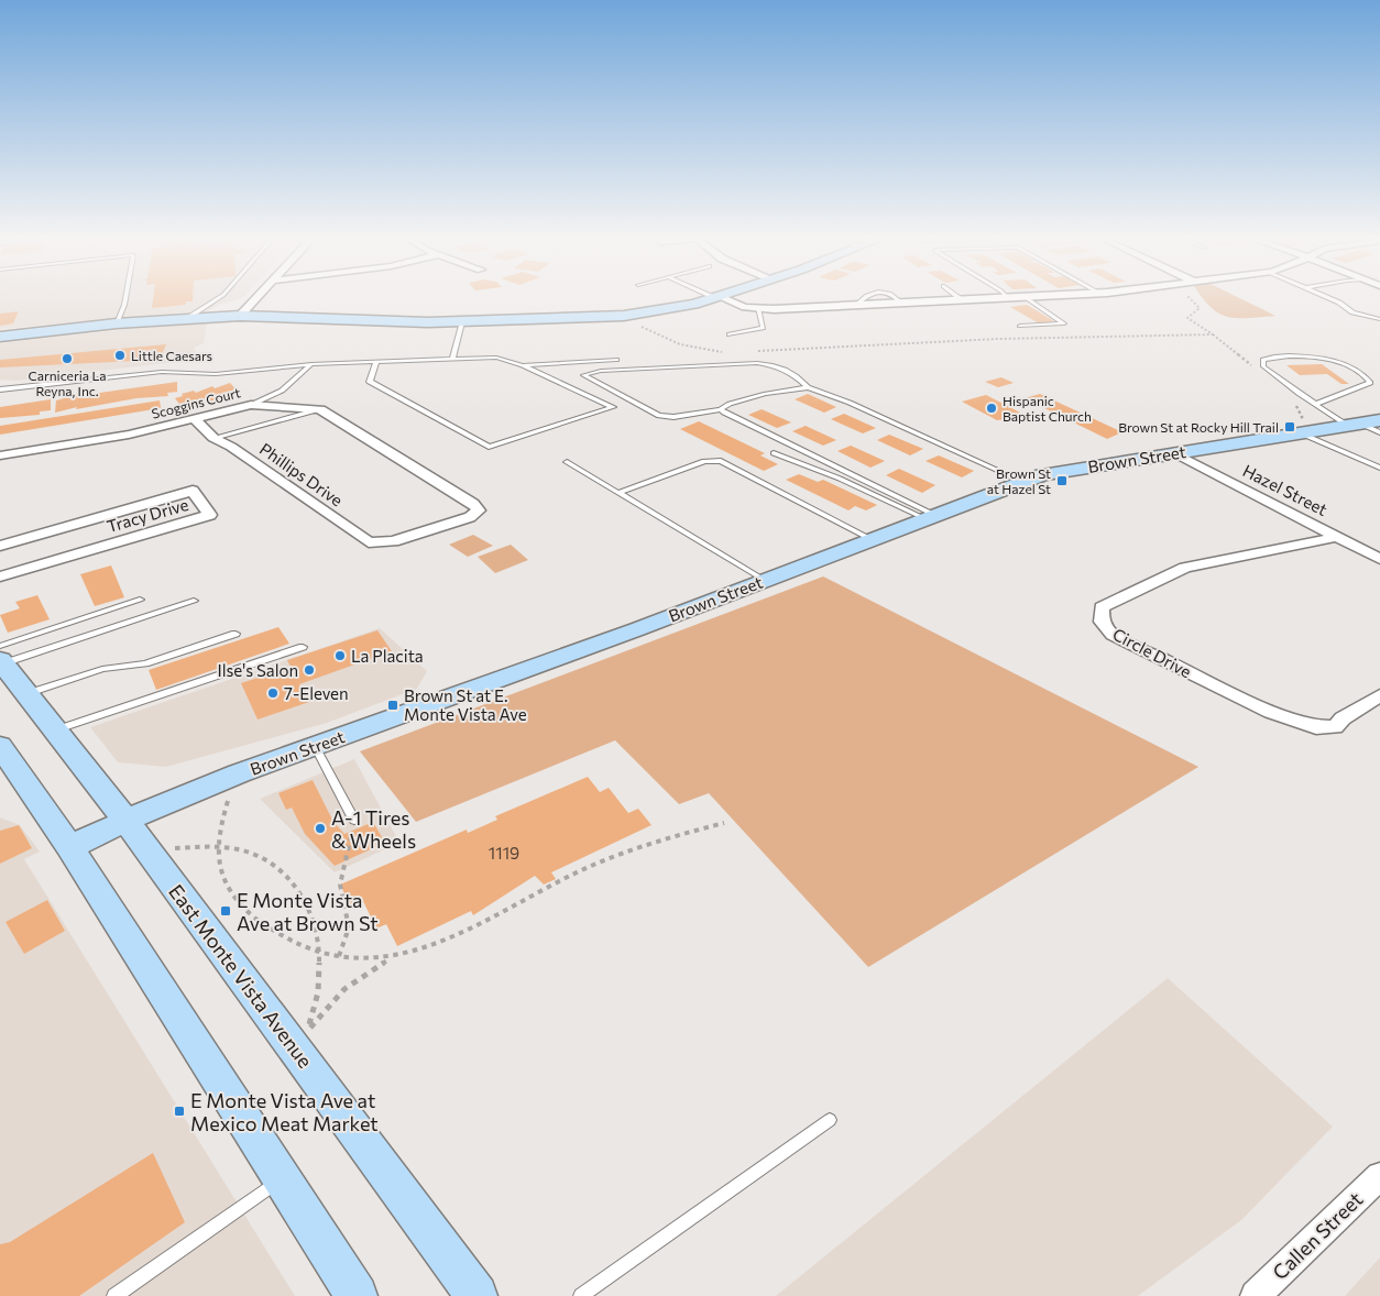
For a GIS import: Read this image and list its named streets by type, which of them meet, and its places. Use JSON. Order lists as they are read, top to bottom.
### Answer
{
  "streets": {
    "street": [
      "Scoggins Court",
      "Brown Street",
      "Phillips Drive",
      "Hazel Street",
      "Tracy Drive",
      "Circle Drive",
      "East Monte Vista Avenue",
      "Callen Street"
    ]
  },
  "crossings": [
    ["Scoggins Court", "Phillips Drive"],
    ["Brown Street", "Hazel Street"],
    ["Brown Street", "East Monte Vista Avenue"],
    ["Hazel Street", "Circle Drive"]
  ],
  "places": {
    "other": [
      "Little Caesars",
      "Carniceria La Reyna, Inc.",
      "Hispanic Baptist Church",
      "La Placita",
      "Ilse's Salon",
      "7-Eleven",
      "A-1 Tires & Wheels"
    ],
    "transit": [
      "Brown St at Rocky Hill Trail",
      "Brown St at Hazel St",
      "Brown St at E. Monte Vista Ave",
      "E Monte Vista Ave at Brown St",
      "E Monte Vista Ave at Mexico Meat Market"
    ]
  },
  "house_numbers": ["1119"]
}
